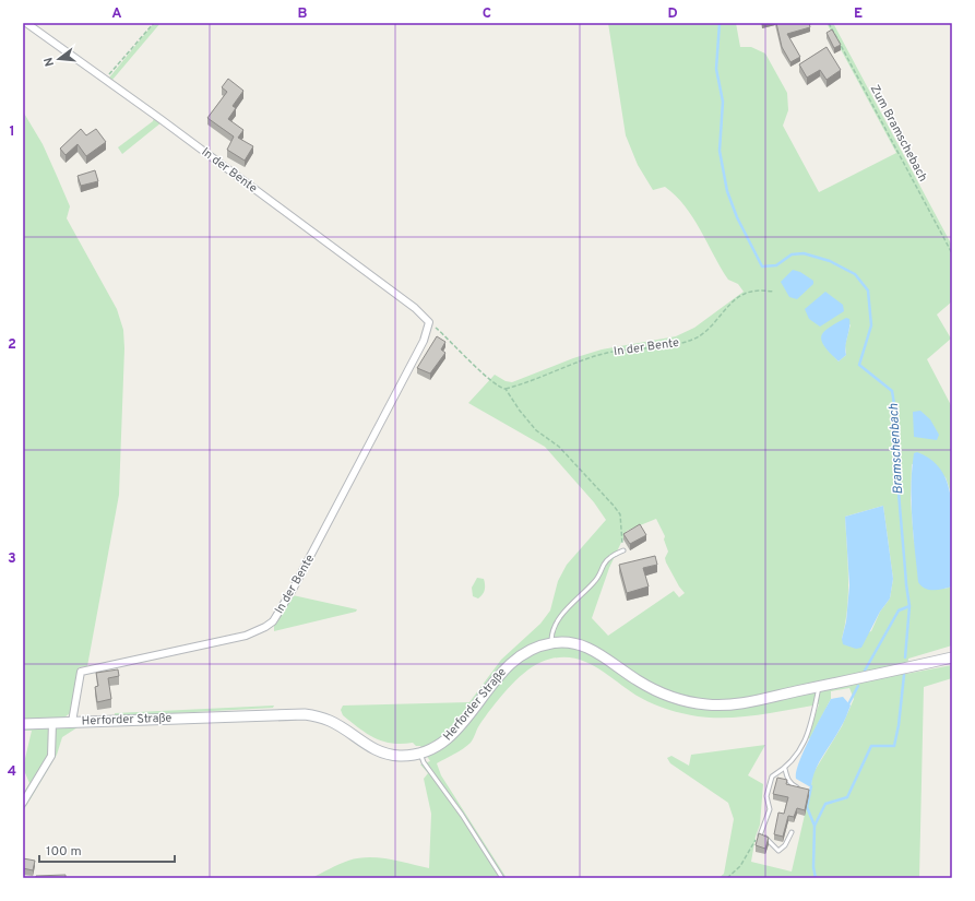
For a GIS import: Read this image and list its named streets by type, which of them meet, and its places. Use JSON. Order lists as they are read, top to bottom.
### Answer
{
  "streets": {
    "main road": ["Herforder Straße"],
    "street": ["In der Bente"],
    "path": ["Zum Bramschebach"]
  },
  "crossings": [
    ["In der Bente", "Herforder Straße"]
  ],
  "water": ["Bramschenbach"],
  "scale_bar": "100 m",
  "north": "left",
  "grid": {
    "columns": [
      "A",
      "B",
      "C",
      "D",
      "E"
    ],
    "rows": [
      "1",
      "2",
      "3",
      "4"
    ]
  }
}
